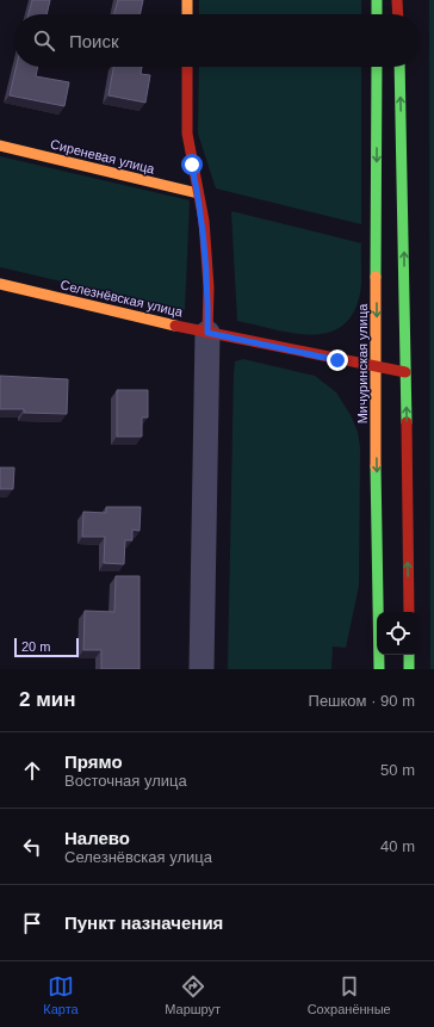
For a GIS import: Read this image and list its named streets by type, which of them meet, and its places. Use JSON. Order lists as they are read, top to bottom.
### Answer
{
  "streets": {
    "main road": ["Сиреневая улица", "Селезнёвская улица", "Мичуринская улица"]
  },
  "crossings": [
    ["Селезнёвская улица", "Мичуринская улица"]
  ],
  "scale_bar": "20 m",
  "page": {
    "search": "Поиск",
    "scale": "20 m",
    "heading": ["2 мин", "Пешком · 90 m"],
    "list": [
      ["Прямо", "Восточная улица", "50 m"],
      ["Налево", "Селезнёвская улица", "40 m"],
      "Пункт назначения"
    ],
    "nav": ["Карта", "Маршрут", "Сохранённые"]
  }
}
